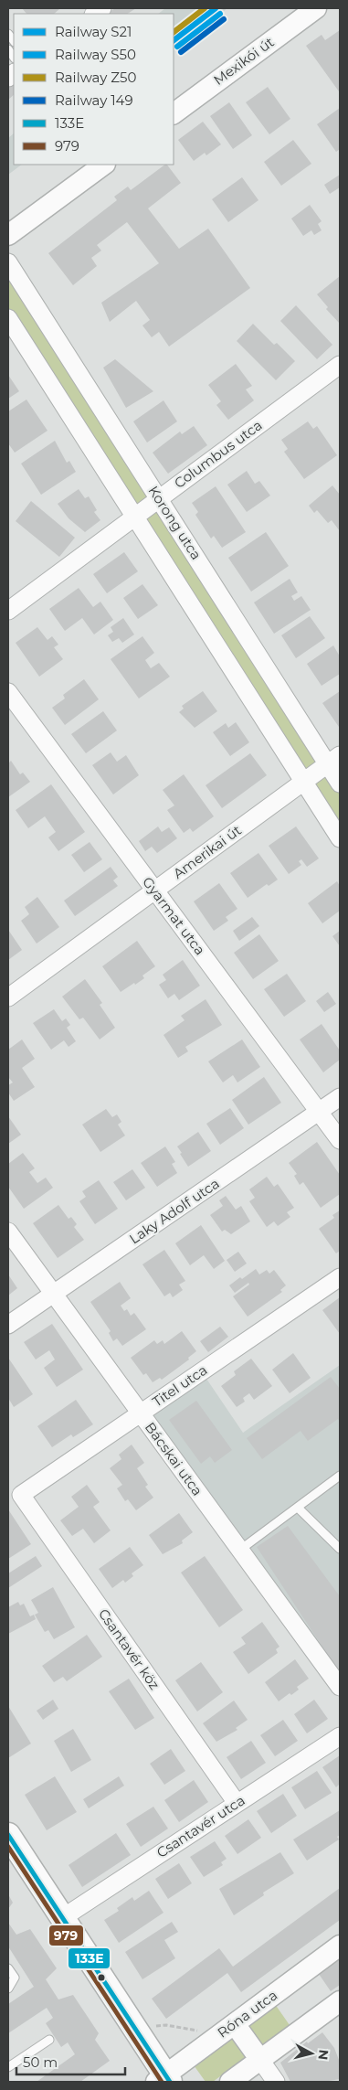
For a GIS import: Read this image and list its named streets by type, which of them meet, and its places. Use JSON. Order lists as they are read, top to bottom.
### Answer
{
  "streets": {
    "street": [
      "Mexikói út",
      "Columbus utca",
      "Korong utca",
      "Amerikai út",
      "Gyarmat utca",
      "Laky Adolf utca",
      "Titel utca",
      "Bácskai utca",
      "Csantavér köz",
      "Csantavér utca",
      "Róna utca"
    ]
  },
  "crossings": [
    ["Columbus utca", "Korong utca"],
    ["Korong utca", "Amerikai út"],
    ["Amerikai út", "Gyarmat utca"],
    ["Gyarmat utca", "Laky Adolf utca"],
    ["Laky Adolf utca", "Bácskai utca"],
    ["Titel utca", "Bácskai utca"],
    ["Titel utca", "Csantavér köz"],
    ["Csantavér köz", "Csantavér utca"]
  ],
  "lines": [
    "rail line S21",
    "rail line Z50",
    "rail line S50",
    "rail line 149",
    "transit line 133E",
    "transit line 979"
  ],
  "legend": [
    "Railway S21",
    "Railway S50",
    "Railway Z50",
    "Railway 149",
    "133E",
    "979"
  ],
  "scale_bar": "50 m",
  "north": "right"
}
